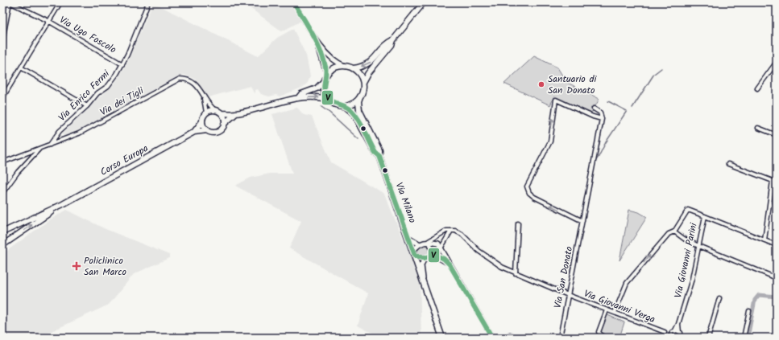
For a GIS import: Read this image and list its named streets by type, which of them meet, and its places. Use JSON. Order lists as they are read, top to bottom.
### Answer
{
  "streets": {
    "main road": ["Corso Europa", "Via Milano"],
    "street": [
      "Via Ugo Foscolo",
      "Via Enrico Fermi",
      "Via dei Tigli",
      "Via Giovanni Parini",
      "Via San Donato",
      "Via Giovanni Verga"
    ]
  },
  "crossings": [
    ["Via Ugo Foscolo", "Via Enrico Fermi"],
    ["Via Enrico Fermi", "Via dei Tigli"],
    ["Via dei Tigli", "Corso Europa"],
    ["Via Giovanni Parini", "Via Giovanni Verga"],
    ["Via San Donato", "Via Giovanni Verga"]
  ],
  "places": {
    "other": ["Santuario di San Donato"],
    "health": ["Policlinico San Marco"]
  },
  "lines": ["transit line V"]
}
